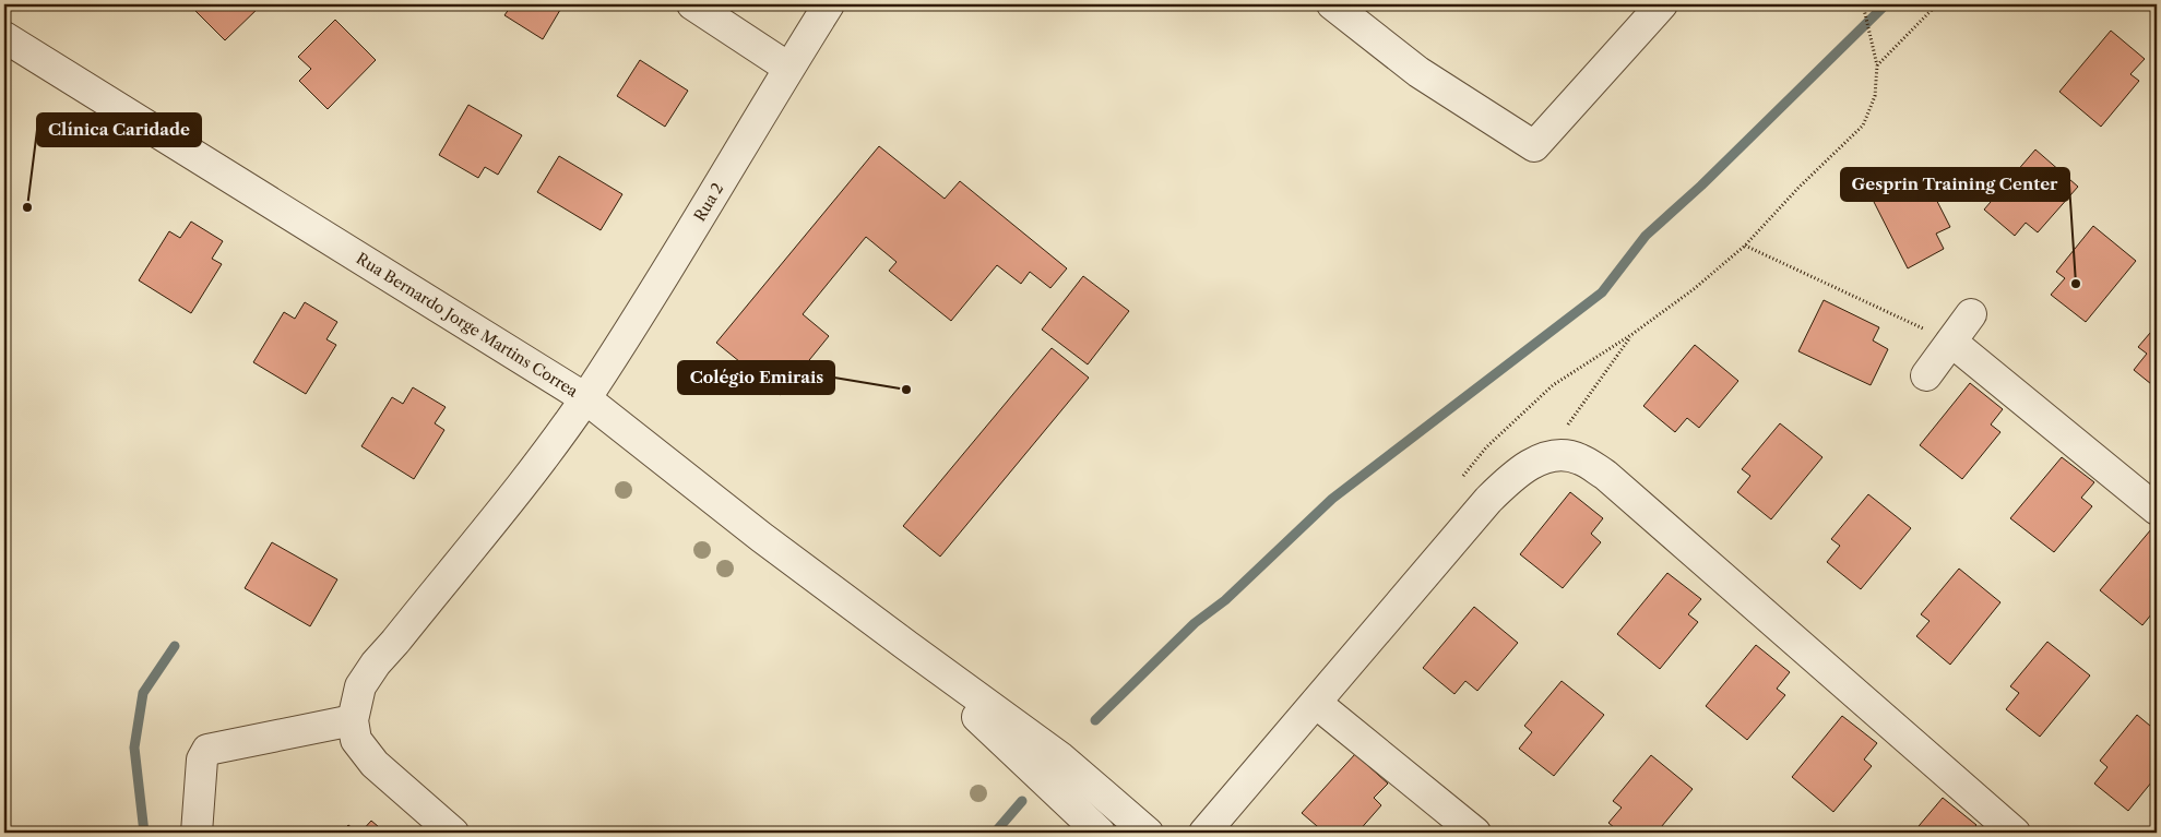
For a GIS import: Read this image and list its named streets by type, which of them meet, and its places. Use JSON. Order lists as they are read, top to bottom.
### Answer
{
  "streets": {
    "street": ["Rua 2", "Rua Bernardo Jorge Martins Correa"]
  },
  "crossings": [
    ["Rua 2", "Rua Bernardo Jorge Martins Correa"]
  ],
  "places": ["Clínica Caridade", "Gesprin Training Center", "Colégio Emirais"]
}
